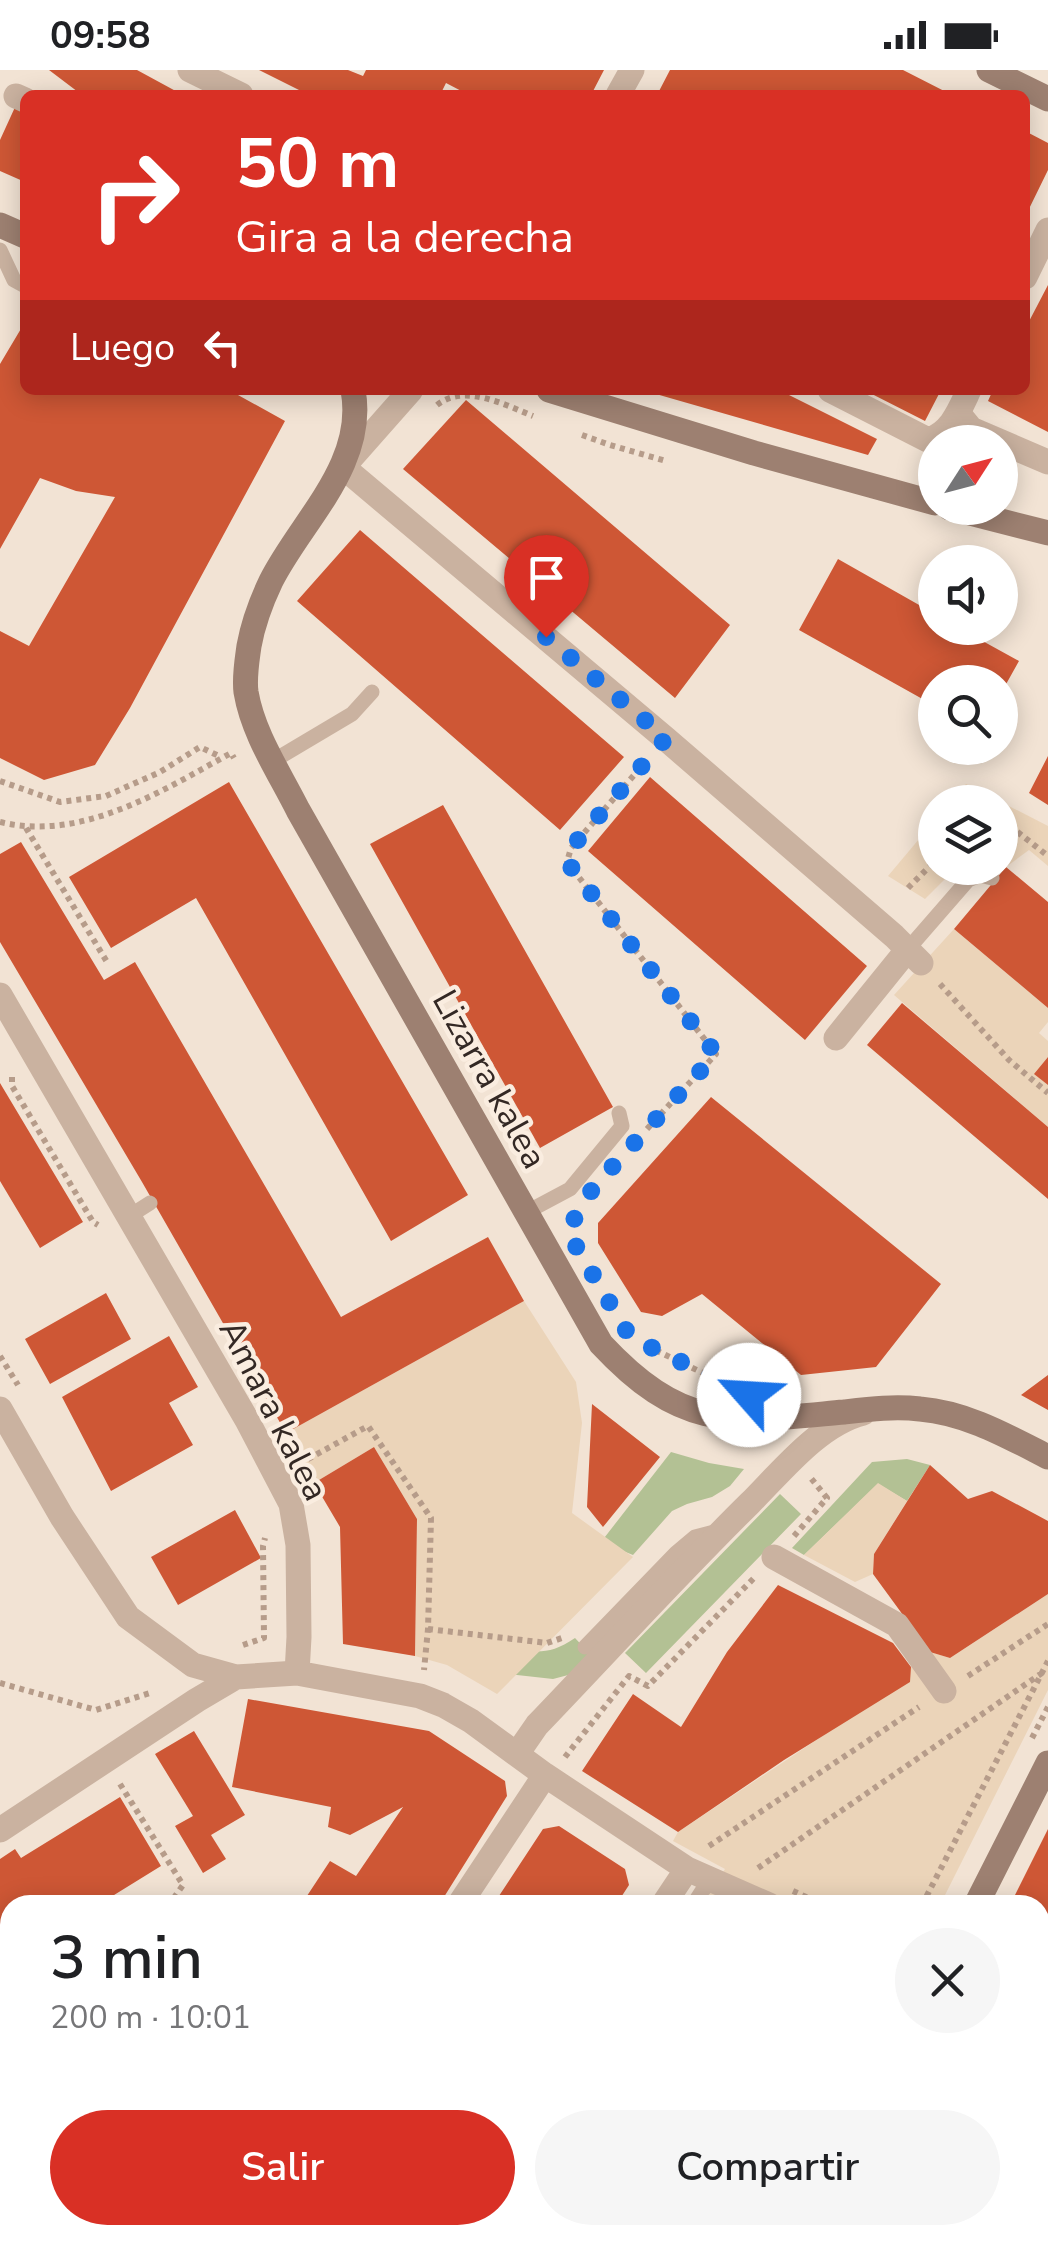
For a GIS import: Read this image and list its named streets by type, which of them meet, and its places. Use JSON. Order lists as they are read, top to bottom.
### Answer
{
  "streets": {
    "street": ["Lizarra kalea", "Amara kalea"]
  },
  "north": "top right",
  "page": {
    "status": "09:58",
    "turn": ["50 m", "Gira a la derecha"],
    "then": "Luego",
    "heading": ["3 min", "200 m · 10:01"],
    "buttons": ["Salir", "Compartir"]
  }
}
